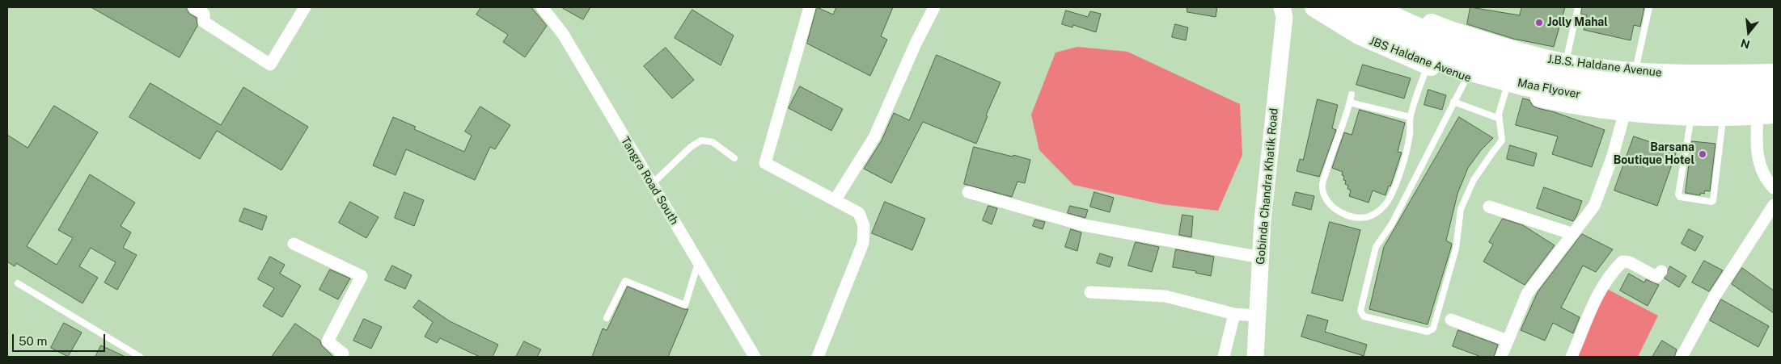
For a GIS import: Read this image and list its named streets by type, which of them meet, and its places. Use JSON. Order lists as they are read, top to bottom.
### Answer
{
  "streets": {
    "highway": ["Maa Flyover"],
    "main road": ["JBS Haldane Avenue", "J.B.S. Haldane Avenue", "Gobinda Chandra Khatik Road"],
    "street": ["Tangra Road South"]
  },
  "places": ["Jolly Mahal", "Barsana Boutique Hotel"],
  "scale_bar": "50 m",
  "north": "bottom"
}
